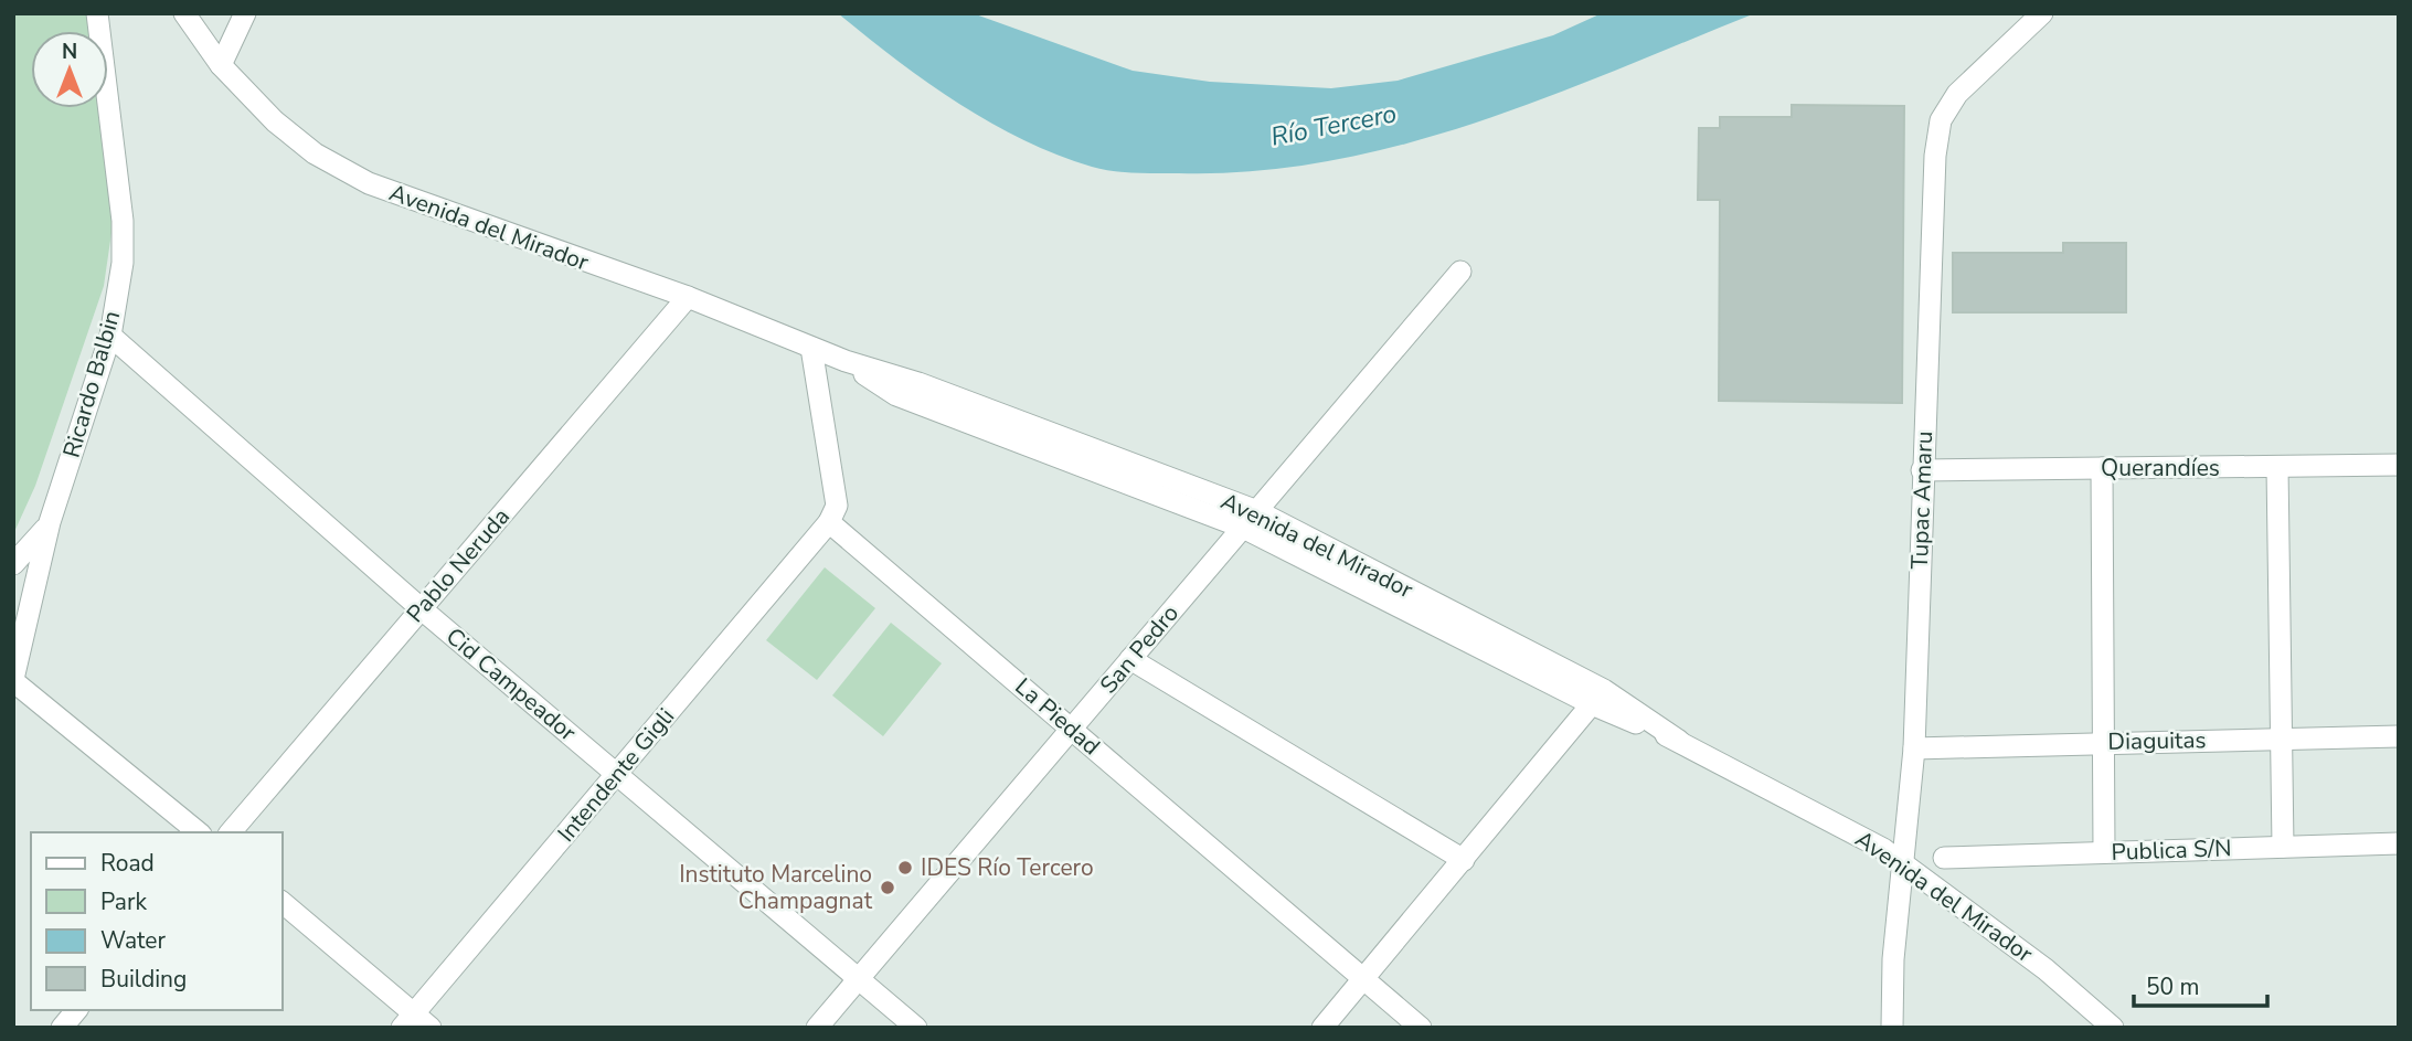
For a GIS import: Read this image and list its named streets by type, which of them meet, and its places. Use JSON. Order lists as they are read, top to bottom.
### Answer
{
  "streets": {
    "street": [
      "Avenida del Mirador",
      "Ricardo Balbin",
      "Querandíes",
      "Tupac Amaru",
      "Pablo Neruda",
      "San Pedro",
      "Cid Campeador",
      "La Piedad",
      "Diaguitas",
      "Intendente Gigli",
      "Publica S/N"
    ]
  },
  "crossings": [
    ["Avenida del Mirador", "Tupac Amaru"],
    ["Avenida del Mirador", "Pablo Neruda"],
    ["Avenida del Mirador", "San Pedro"],
    ["Ricardo Balbin", "Cid Campeador"],
    ["Querandíes", "Tupac Amaru"],
    ["Tupac Amaru", "Diaguitas"],
    ["Pablo Neruda", "Cid Campeador"],
    ["San Pedro", "Cid Campeador"],
    ["San Pedro", "La Piedad"],
    ["Cid Campeador", "Intendente Gigli"],
    ["La Piedad", "Intendente Gigli"]
  ],
  "water": ["Río Tercero"],
  "places": ["IDES Río Tercero", "Instituto Marcelino Champagnat"],
  "legend": [
    "Road",
    "Park",
    "Water",
    "Building"
  ],
  "scale_bar": "50 m",
  "north": "top"
}
